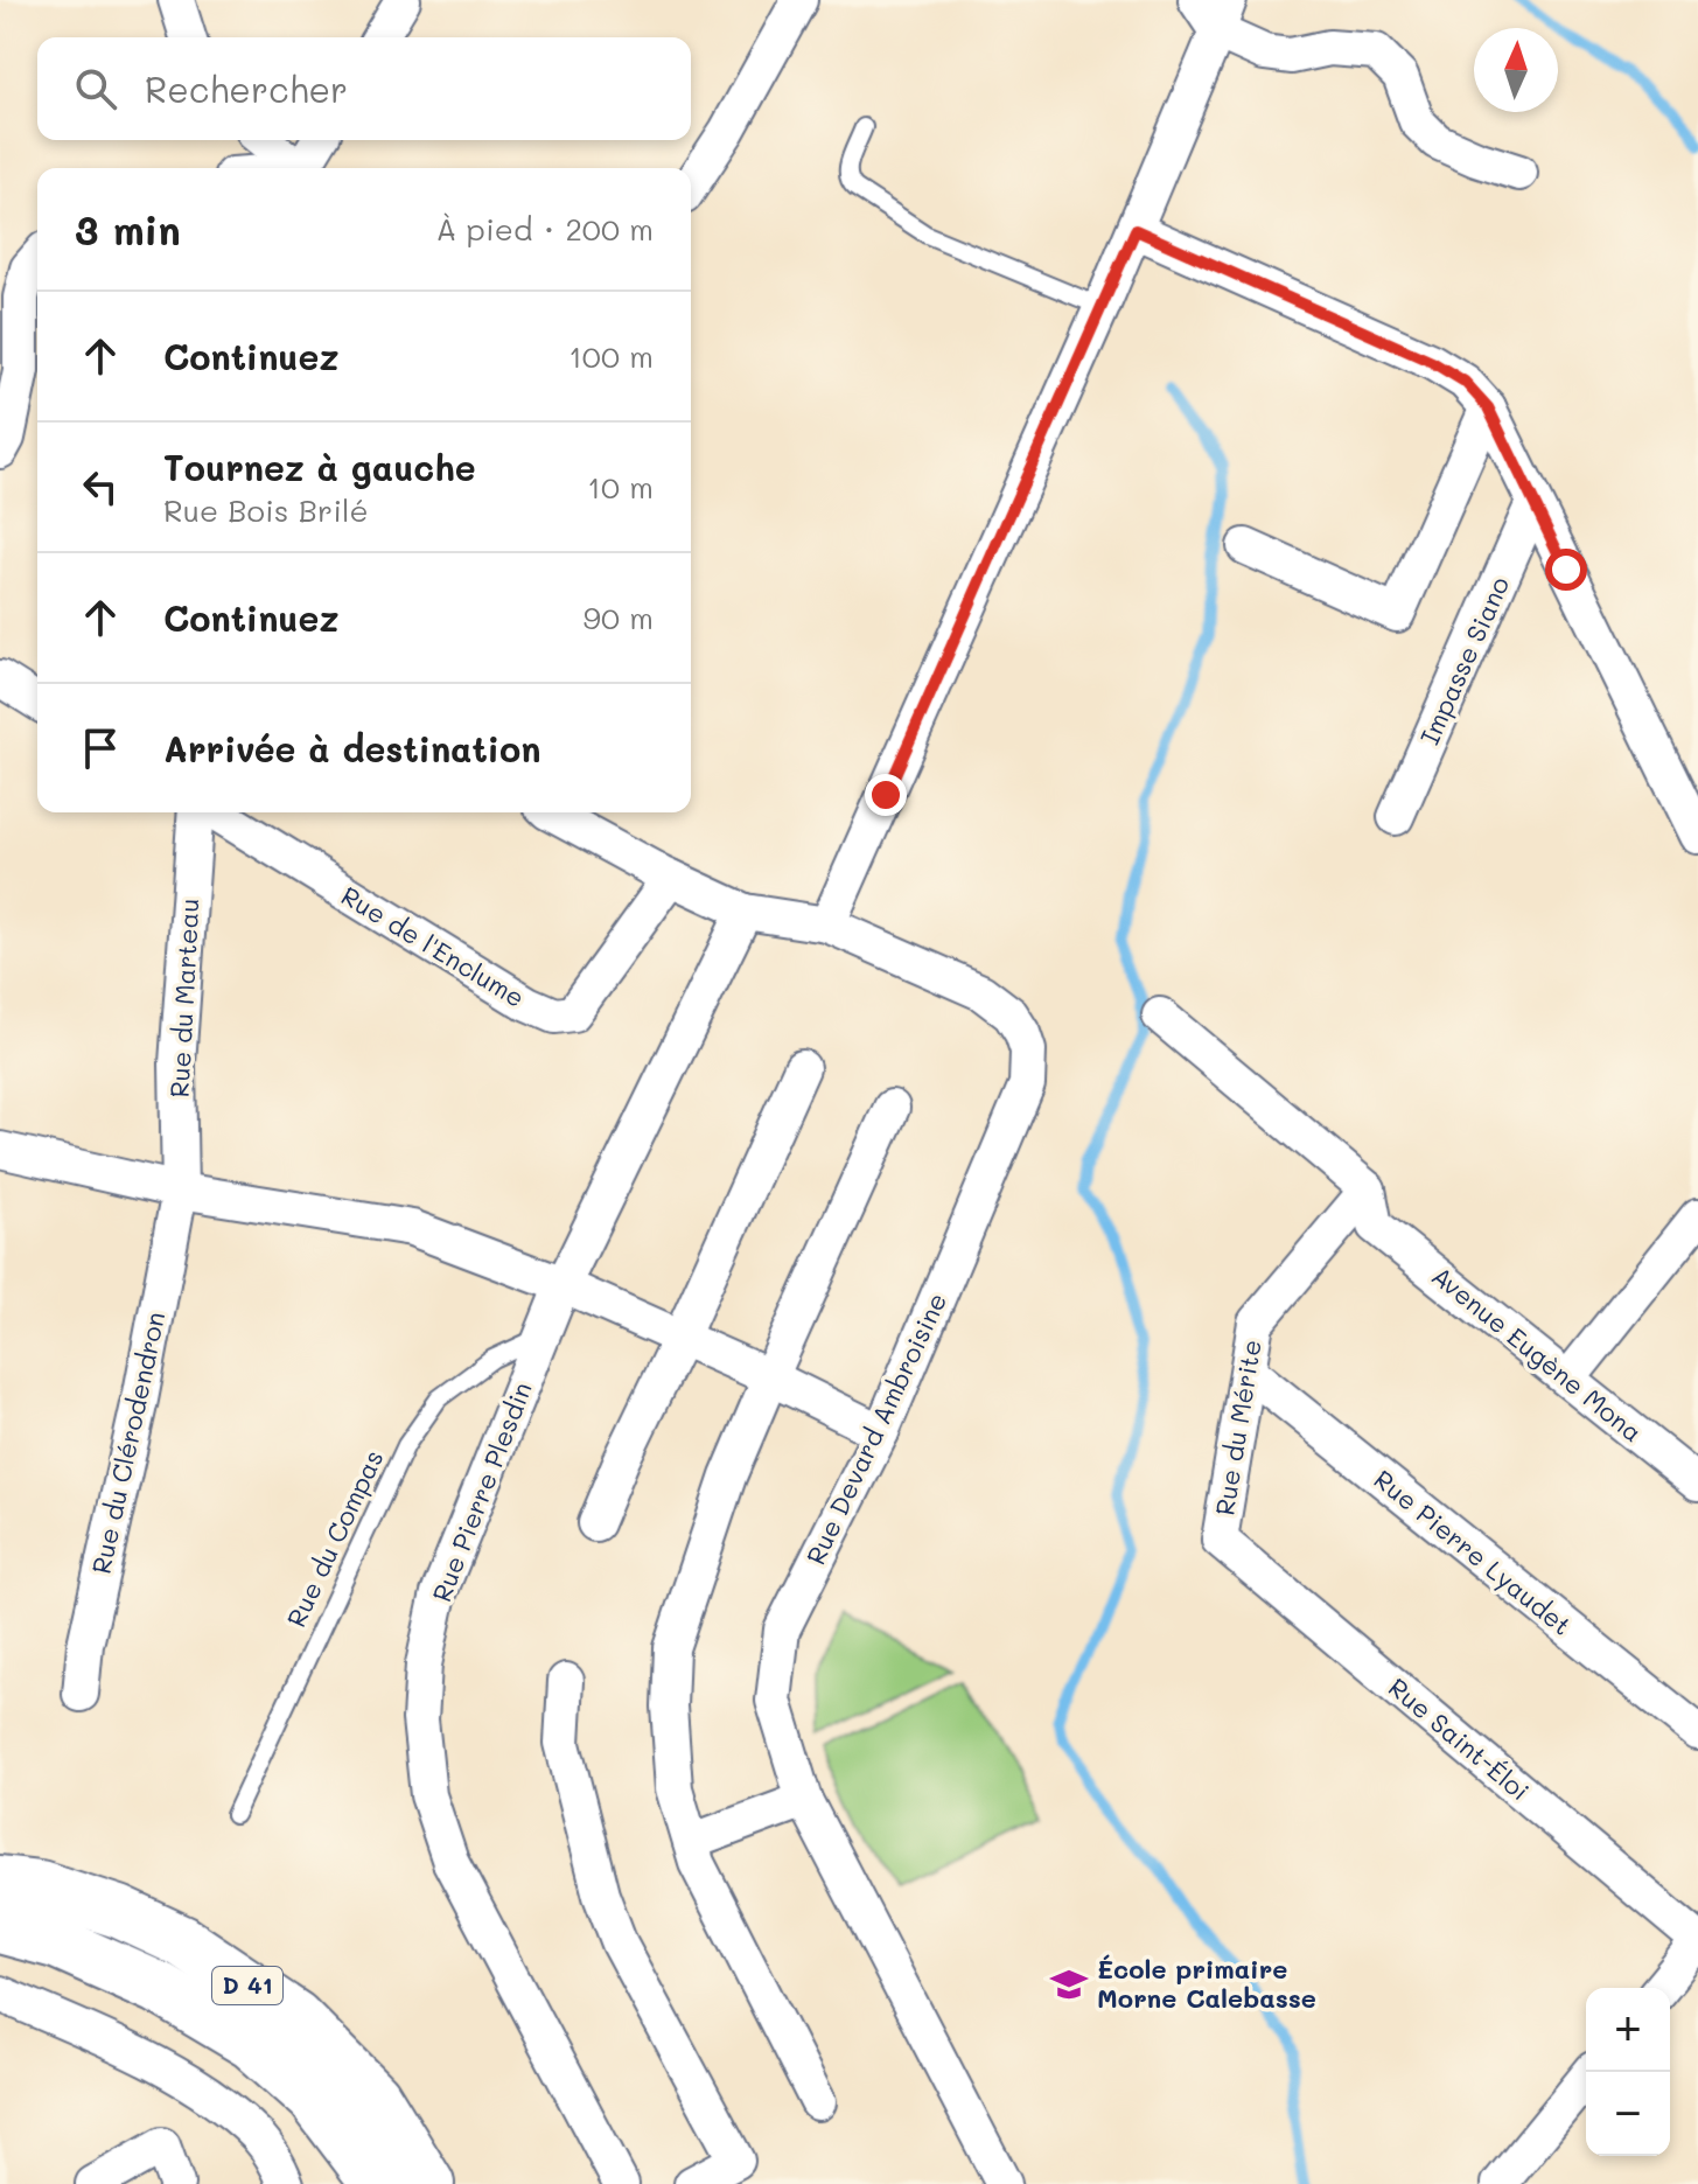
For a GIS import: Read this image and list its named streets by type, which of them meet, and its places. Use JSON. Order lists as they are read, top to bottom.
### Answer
{
  "streets": {
    "highway": ["D 41"],
    "street": [
      "Impasse Siano",
      "Rue de l'Enclume",
      "Rue du Marteau",
      "Avenue Eugène Mona",
      "Rue du Mérite",
      "Rue Devard Ambroisine",
      "Rue du Clérodendron",
      "Rue Pierre Plesdin",
      "Rue Pierre Lyaudet",
      "Rue Saint-Éloi"
    ],
    "lane": ["Rue du Compas"]
  },
  "crossings": [
    ["Rue de l'Enclume", "Rue Devard Ambroisine"],
    ["Rue du Marteau", "Rue du Clérodendron"],
    ["Avenue Eugène Mona", "Rue du Mérite"],
    ["Rue du Mérite", "Rue Pierre Lyaudet"],
    ["Rue du Mérite", "Rue Saint-Éloi"],
    ["Rue Devard Ambroisine", "Rue Pierre Plesdin"],
    ["Rue Pierre Plesdin", "Rue du Compas"]
  ],
  "places": {
    "school or university": ["École primaire Morne Calebasse"]
  },
  "north": "top",
  "page": {
    "search": "Rechercher",
    "heading": ["3 min", "À pied · 200 m"],
    "list": [
      ["Continuez", "100 m"],
      ["Tournez à gauche", "Rue Bois Brilé", "10 m"],
      ["Continuez", "90 m"],
      "Arrivée à destination"
    ],
    "map_buttons": ["+", "−"]
  }
}
